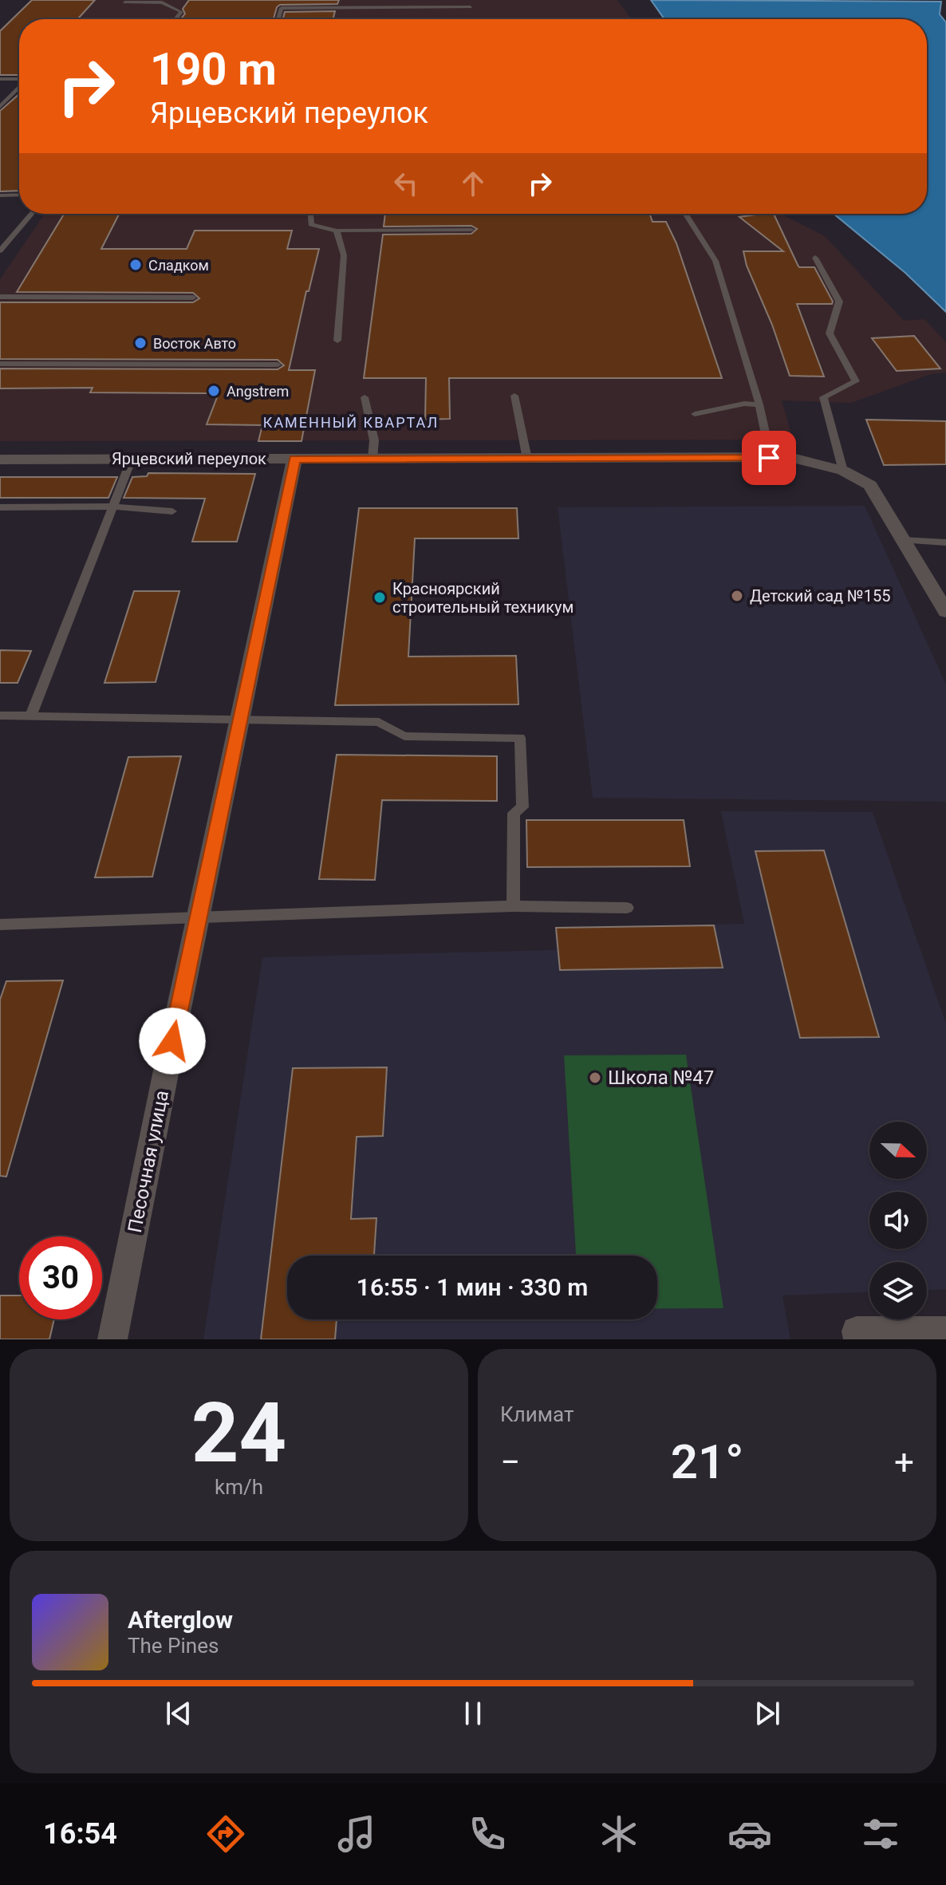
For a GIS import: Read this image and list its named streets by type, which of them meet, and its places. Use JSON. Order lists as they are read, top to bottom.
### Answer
{
  "streets": {
    "street": ["Ярцевский переулок", "Песочная улица"]
  },
  "crossings": [
    ["Ярцевский переулок", "Песочная улица"]
  ],
  "districts": ["КАМЕННЫЙ КВАРТАЛ"],
  "places": [
    "Сладком",
    "Восток Авто",
    "Angstrem",
    "Детский сад №155",
    "Красноярский строительный техникум",
    "Школа №47"
  ],
  "north": "right",
  "page": {
    "turn": ["190 m", "Ярцевский переулок"],
    "limit": "30",
    "trip": "16:55 · 1 мин · 330 m",
    "tile": [
      ["24", "km/h"],
      "Климат"
    ],
    "heat": ["−", "21°", "+"],
    "song": ["Afterglow", "The Pines"],
    "tabs": "16:54"
  }
}
